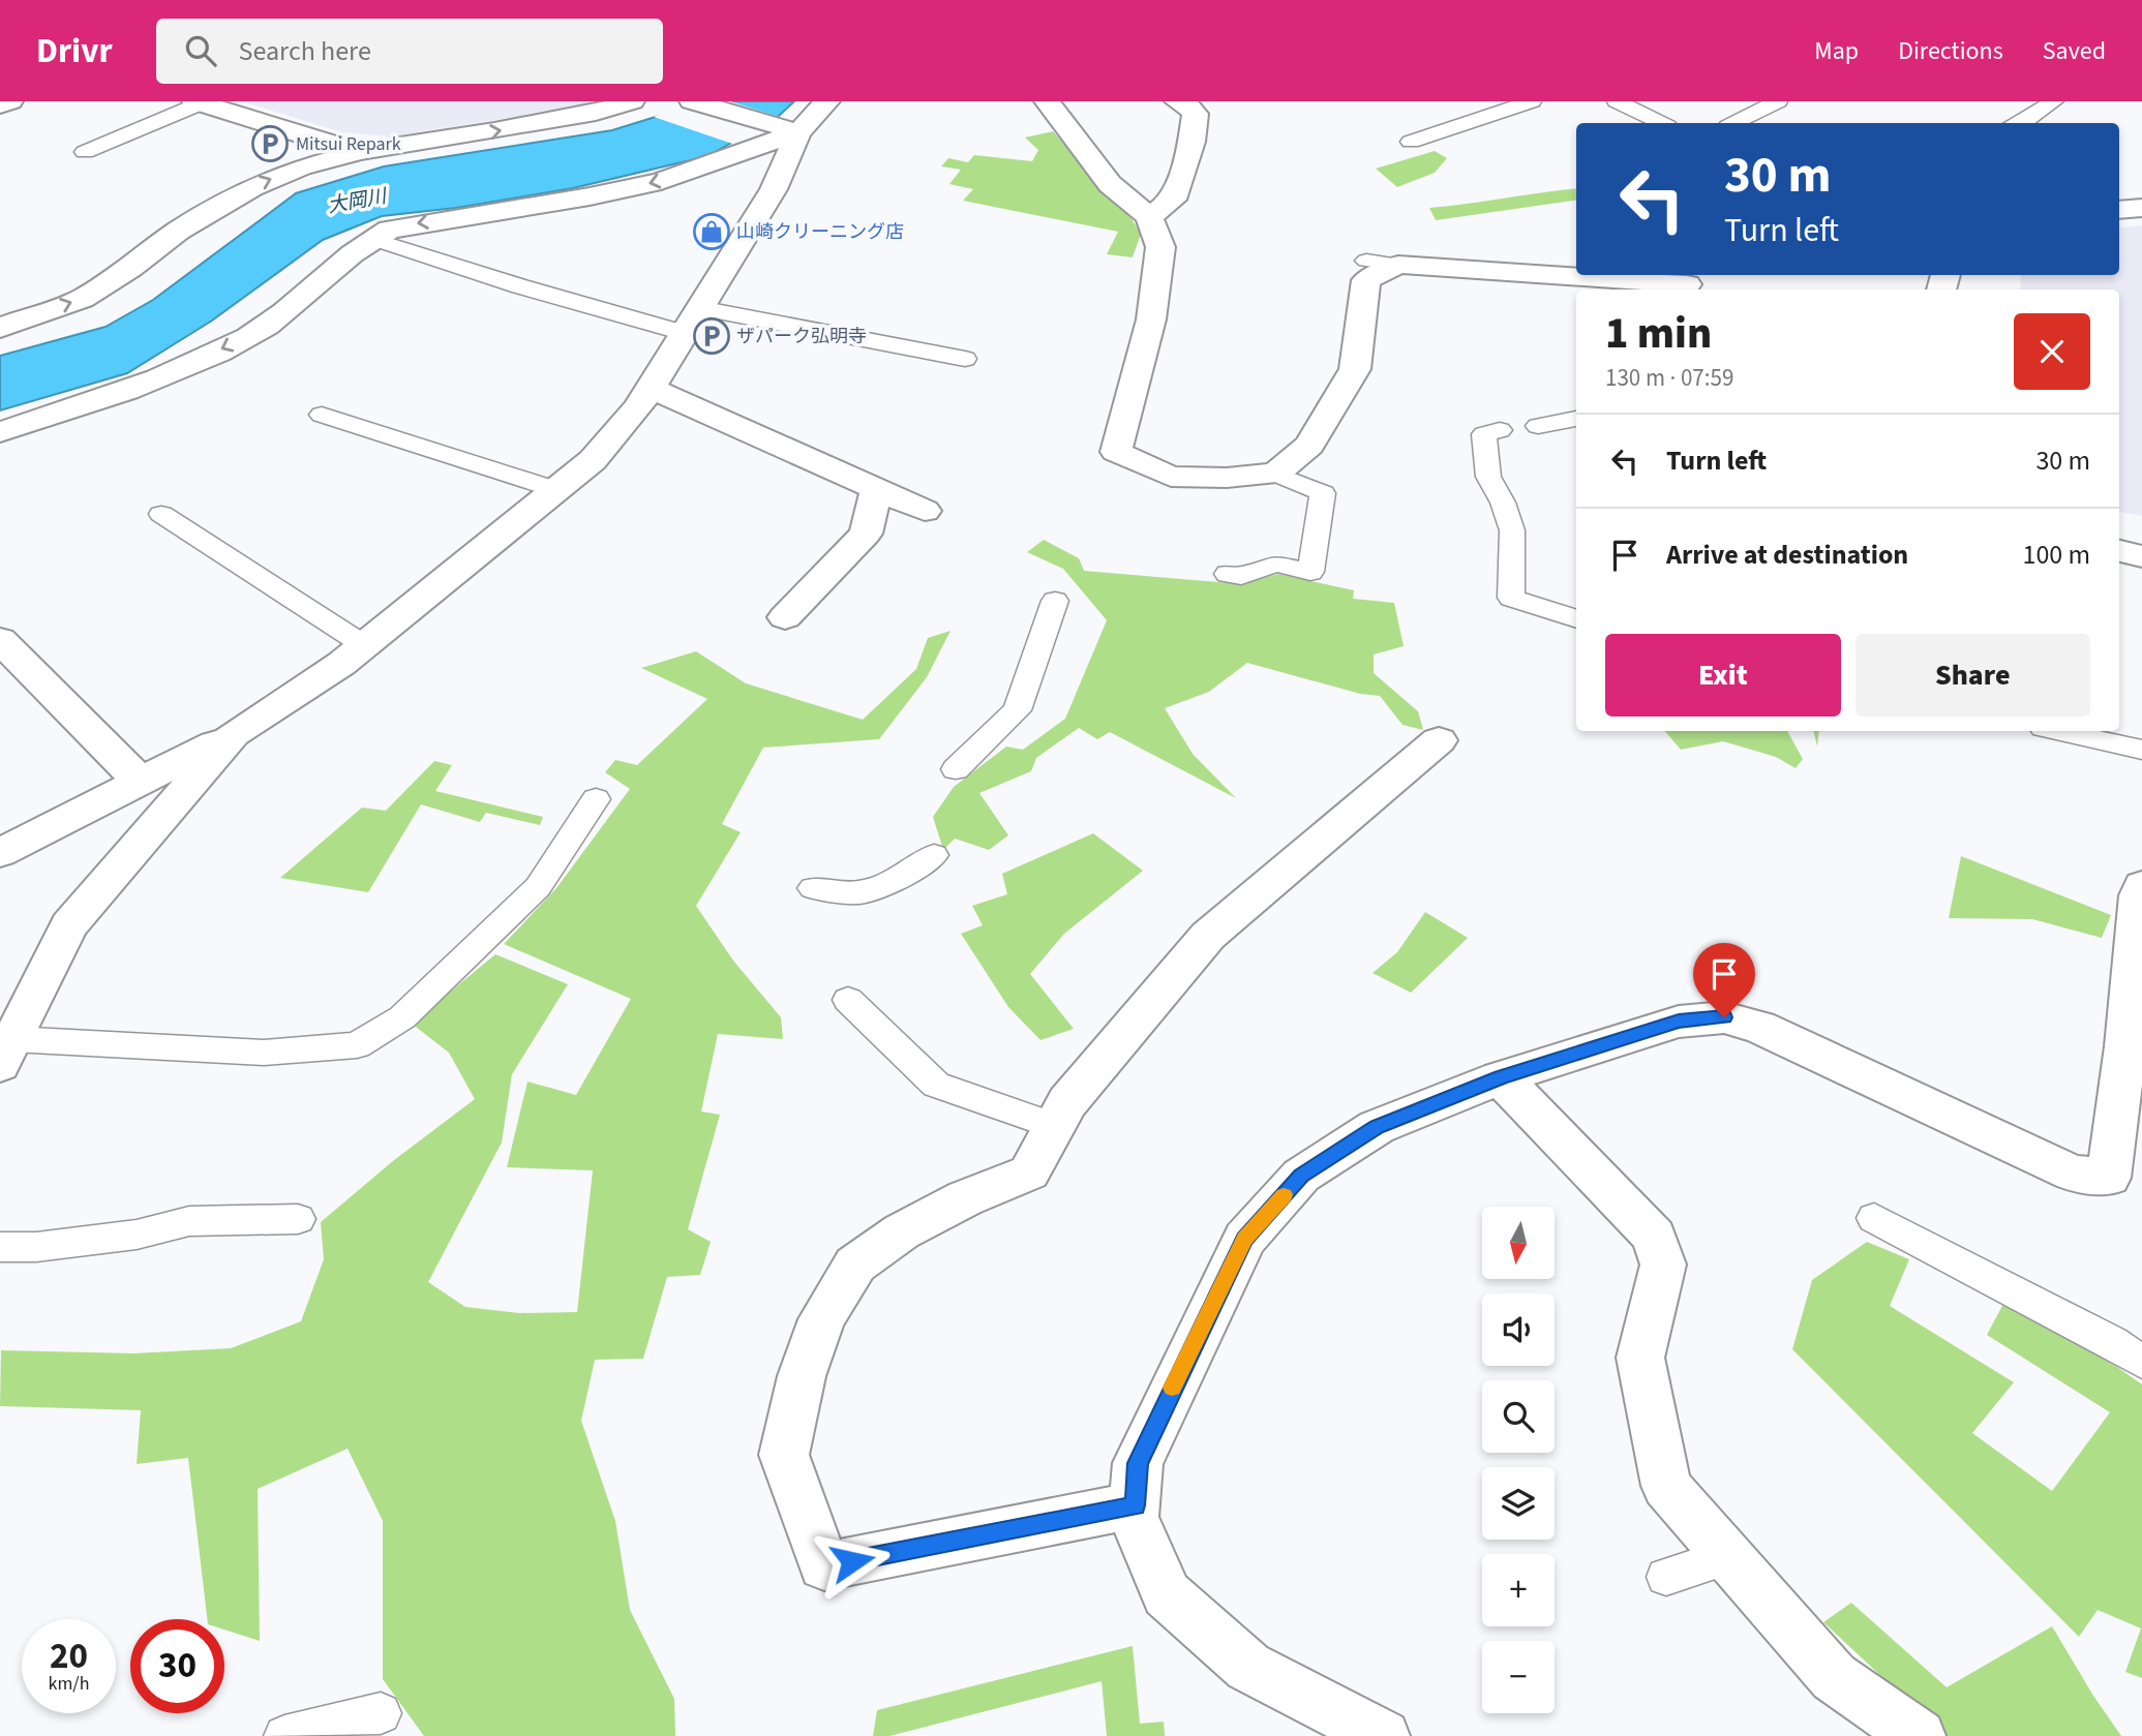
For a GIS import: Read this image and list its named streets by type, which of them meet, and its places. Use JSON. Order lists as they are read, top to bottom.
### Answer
{
  "water": ["大岡川"],
  "places": {
    "parking": ["Mitsui Repark", "ザパーク弘明寺"],
    "shop": ["山崎クリーニング店"]
  },
  "north": "bottom",
  "page": {
    "header": "Drivr",
    "search": "Search here",
    "nav": ["Map", "Directions", "Saved"],
    "turn": ["30 m", "Turn left"],
    "heading": ["1 min", "130 m · 07:59"],
    "list": [
      {
        "name": "Turn left",
        "value": "30 m"
      },
      {
        "name": "Arrive at destination",
        "value": "100 m"
      }
    ],
    "buttons": ["Exit", "Share"],
    "map_buttons": ["+", "−"],
    "speed": "20 km/h",
    "limit": "30"
  }
}
